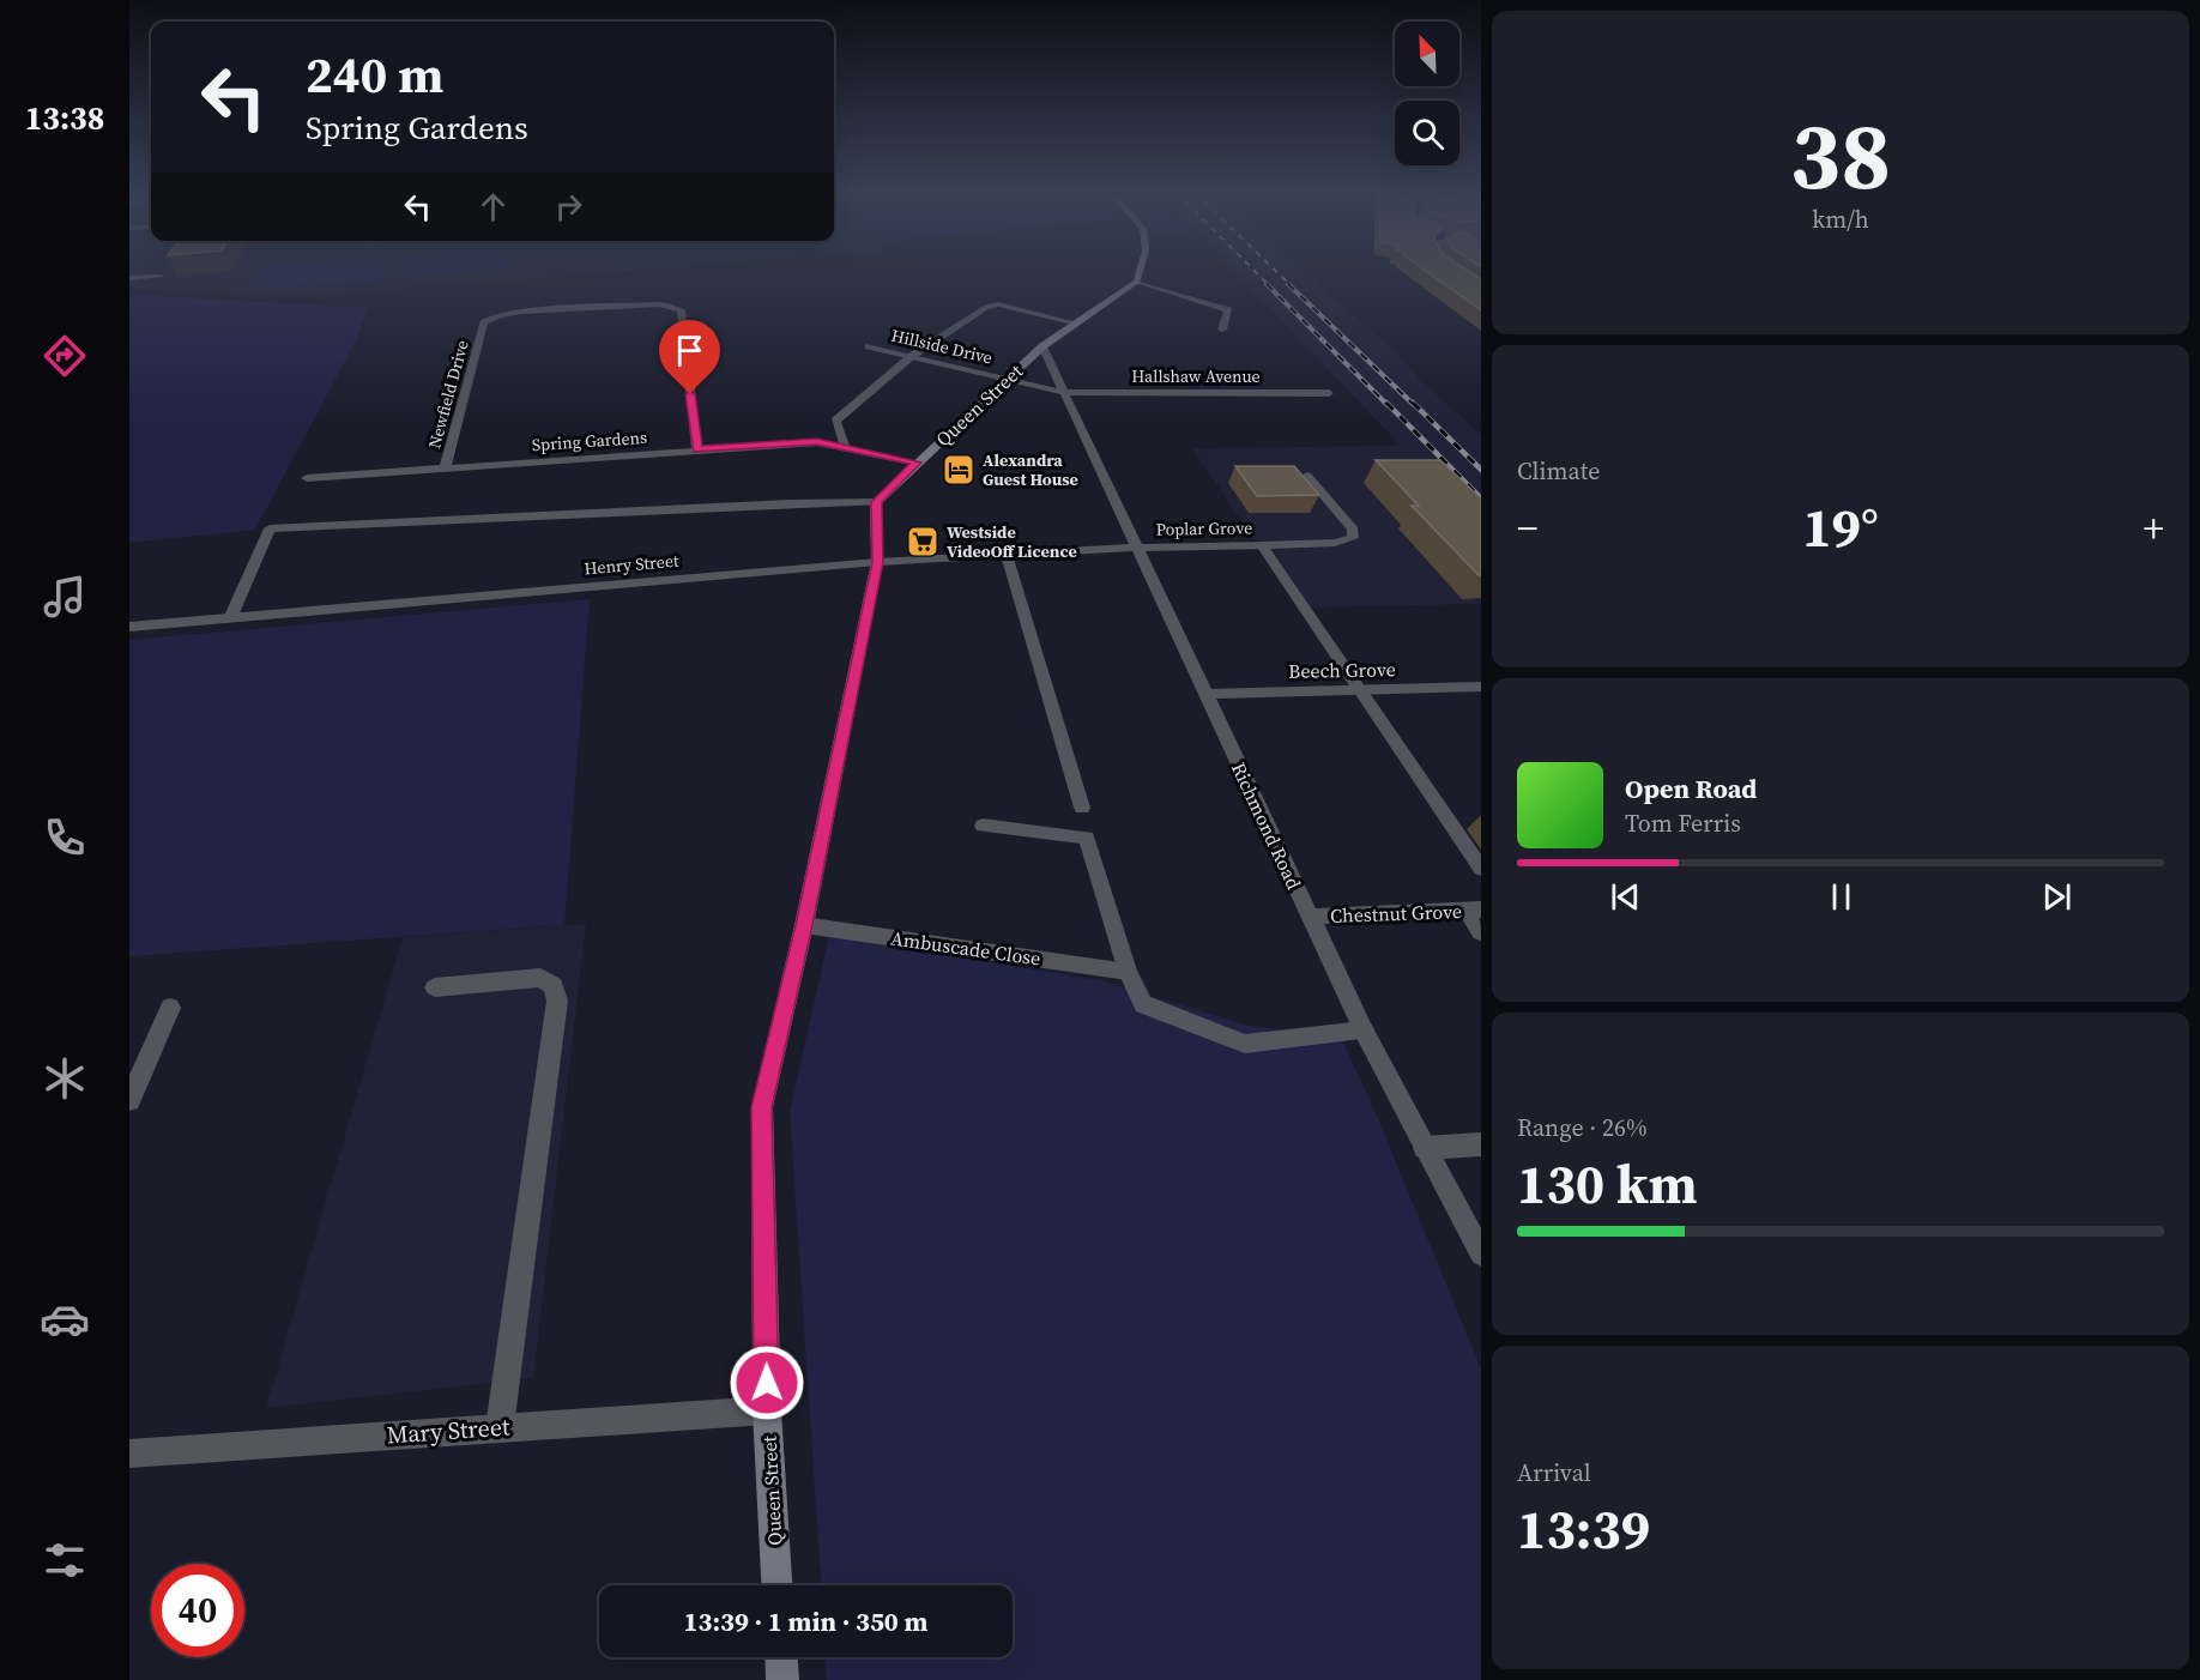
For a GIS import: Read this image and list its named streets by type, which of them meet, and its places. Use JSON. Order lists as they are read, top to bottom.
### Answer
{
  "streets": {
    "street": [
      "Hillside Drive",
      "Hallshaw Avenue",
      "Newfield Drive",
      "Queen Street",
      "Spring Gardens",
      "Poplar Grove",
      "Henry Street",
      "Beech Grove",
      "Richmond Road",
      "Chestnut Grove",
      "Ambuscade Close",
      "Mary Street"
    ]
  },
  "crossings": [
    ["Hillside Drive", "Queen Street"],
    ["Hallshaw Avenue", "Richmond Road"],
    ["Newfield Drive", "Spring Gardens"],
    ["Queen Street", "Spring Gardens"],
    ["Queen Street", "Henry Street"],
    ["Queen Street", "Richmond Road"],
    ["Queen Street", "Ambuscade Close"],
    ["Queen Street", "Mary Street"],
    ["Poplar Grove", "Henry Street"],
    ["Poplar Grove", "Richmond Road"],
    ["Henry Street", "Richmond Road"],
    ["Beech Grove", "Richmond Road"],
    ["Richmond Road", "Chestnut Grove"]
  ],
  "places": {
    "hotel": ["Alexandra Guest House"],
    "supermarket": ["Westside VideoOff Licence"]
  },
  "north": "top left",
  "page": {
    "tabs": "13:38",
    "tile": [
      ["38", "km/h"],
      "Climate",
      ["Range · 26%", "130 km"],
      ["Arrival", "13:39"]
    ],
    "turn": ["240 m", "Spring Gardens"],
    "heat": ["−", "19°", "+"],
    "song": ["Open Road", "Tom Ferris"],
    "limit": "40",
    "trip": "13:39 · 1 min · 350 m"
  }
}
